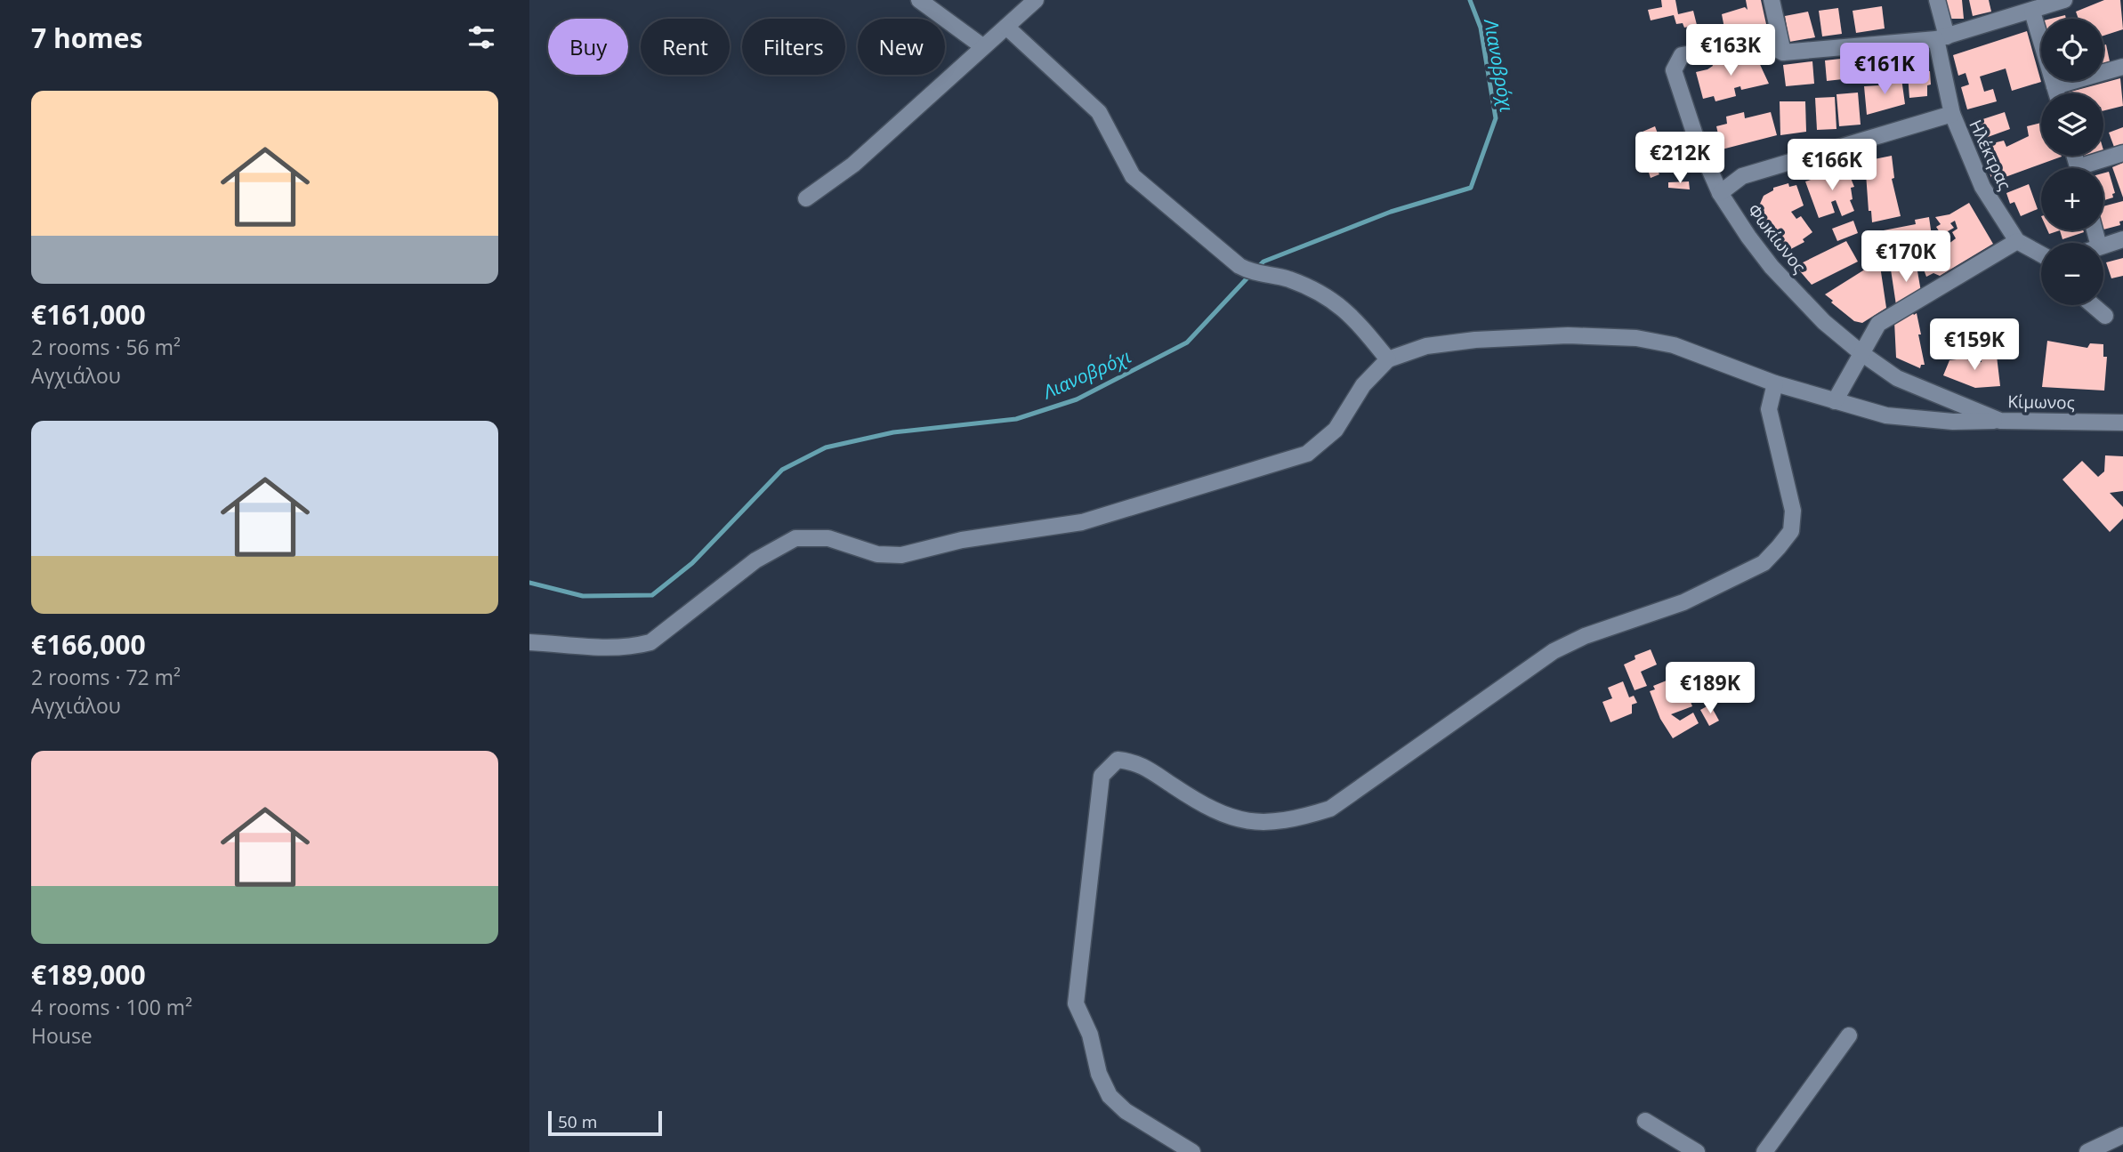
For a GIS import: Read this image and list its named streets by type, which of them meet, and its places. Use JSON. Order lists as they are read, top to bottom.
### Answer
{
  "streets": {
    "street": ["Ηλέκτρας", "Φωκίωνος", "Κίμωνος"]
  },
  "crossings": [
    ["Φωκίωνος", "Κίμωνος"]
  ],
  "water": ["Λιανοβρόχι"],
  "scale_bar": "50 m",
  "page": {
    "heading": "7 homes",
    "map_buttons": ["+", "−"],
    "chip": [
      "Buy",
      "Rent",
      "Filters",
      "New"
    ],
    "price": [
      "€163K",
      "€161K",
      "€212K",
      "€166K",
      "€170K",
      "€159K",
      "€189K"
    ],
    "list": [
      {
        "name": "€161,000",
        "note": "2 rooms · 56 m² · Αγχιάλου"
      },
      {
        "name": "€166,000",
        "note": "2 rooms · 72 m² · Αγχιάλου"
      },
      {
        "name": "€189,000",
        "note": "4 rooms · 100 m² · House"
      }
    ],
    "scale": "50 m"
  }
}
